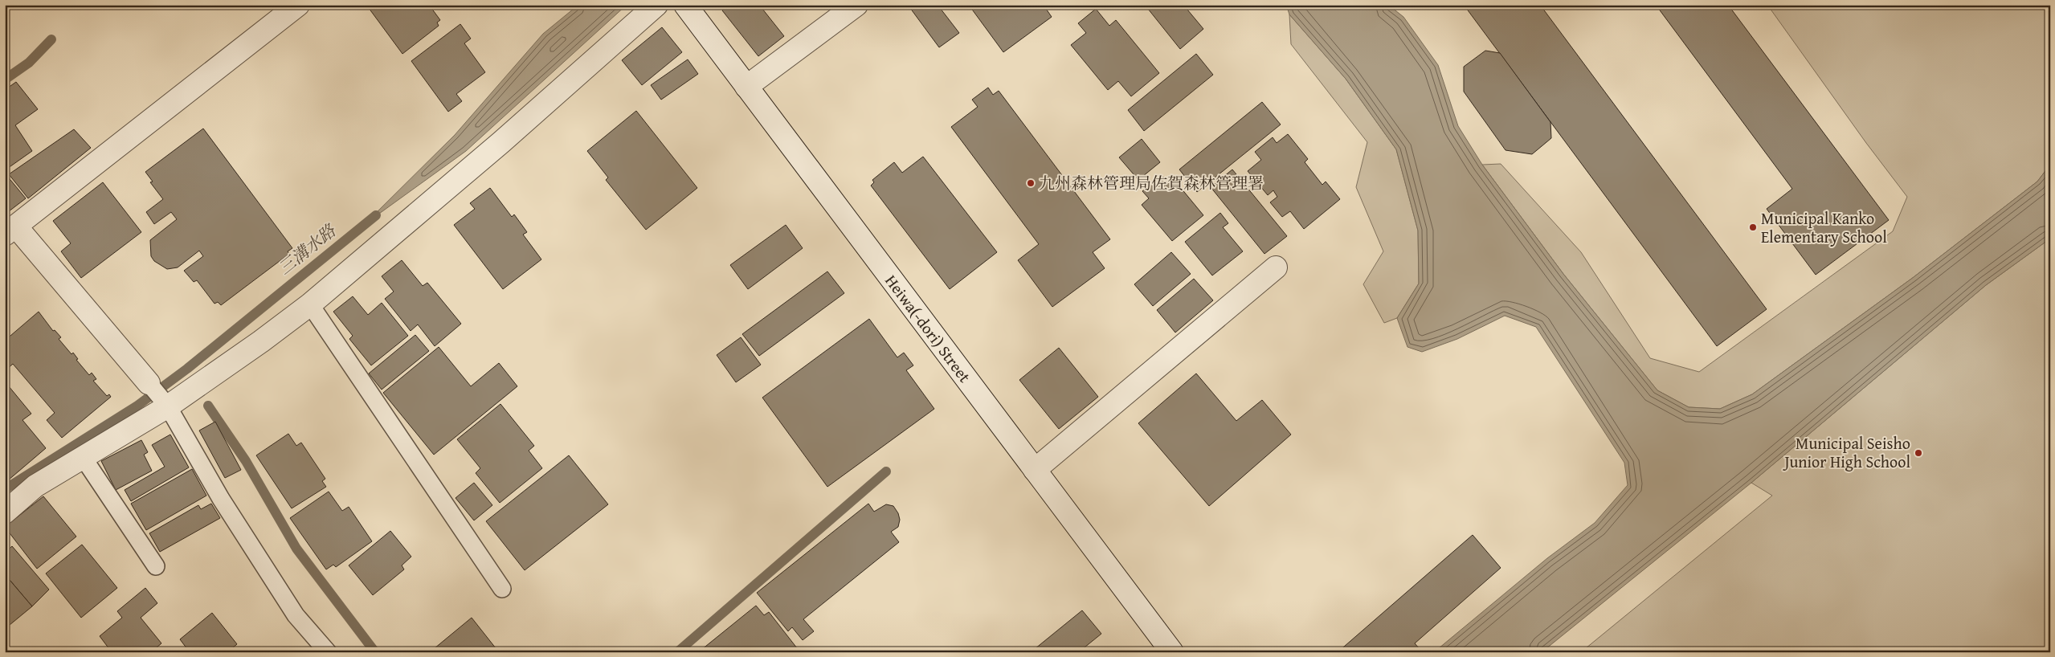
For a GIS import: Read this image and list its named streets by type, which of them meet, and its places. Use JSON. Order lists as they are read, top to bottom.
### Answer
{
  "streets": {
    "street": ["Heiwa(-dori) Street"]
  },
  "water": ["三溝水路"],
  "places": ["九州森林管理局佐賀森林管理署", "Municipal Kanko Elementary School", "Municipal Seisho Junior High School"]
}
